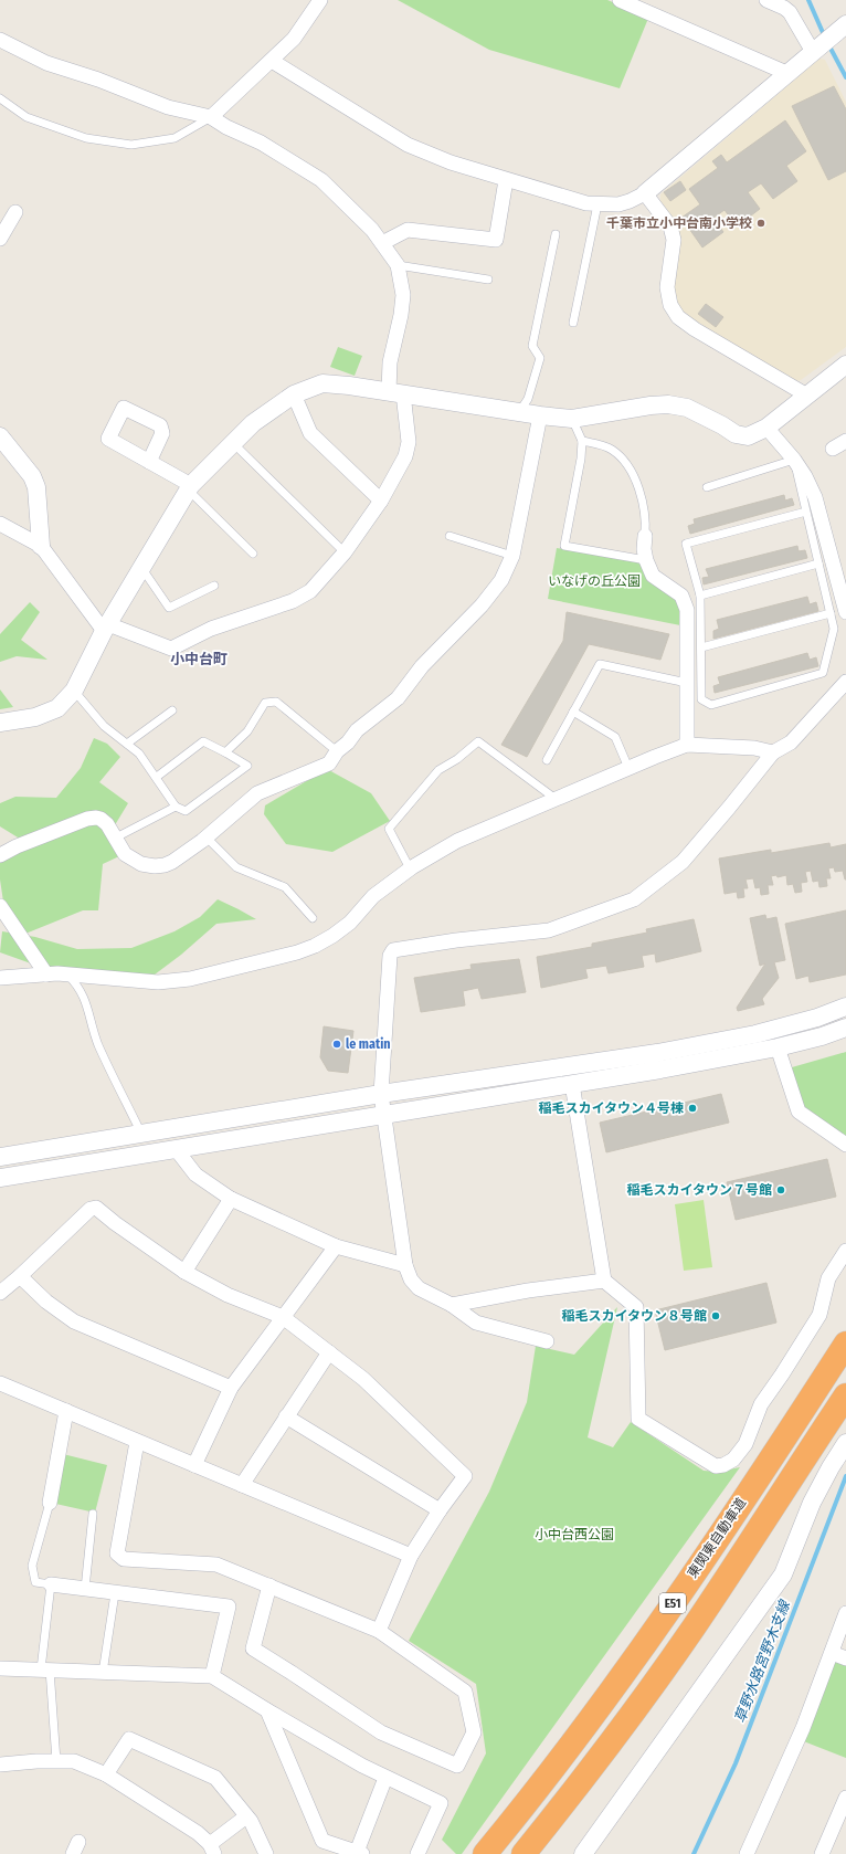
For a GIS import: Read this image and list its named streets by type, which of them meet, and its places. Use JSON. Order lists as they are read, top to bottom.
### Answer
{
  "streets": {
    "highway": ["東関東自動車道", "E51"]
  },
  "districts": ["小中台町"],
  "water": ["草野水路宮野木支線"],
  "parks": ["いなげの丘公園", "小中台西公園"],
  "places": [
    "千葉市立小中台南小学校",
    "le matin",
    "稲毛スカイタウン４号棟",
    "稲毛スカイタウン７号館",
    "稲毛スカイタウン８号館"
  ]
}
